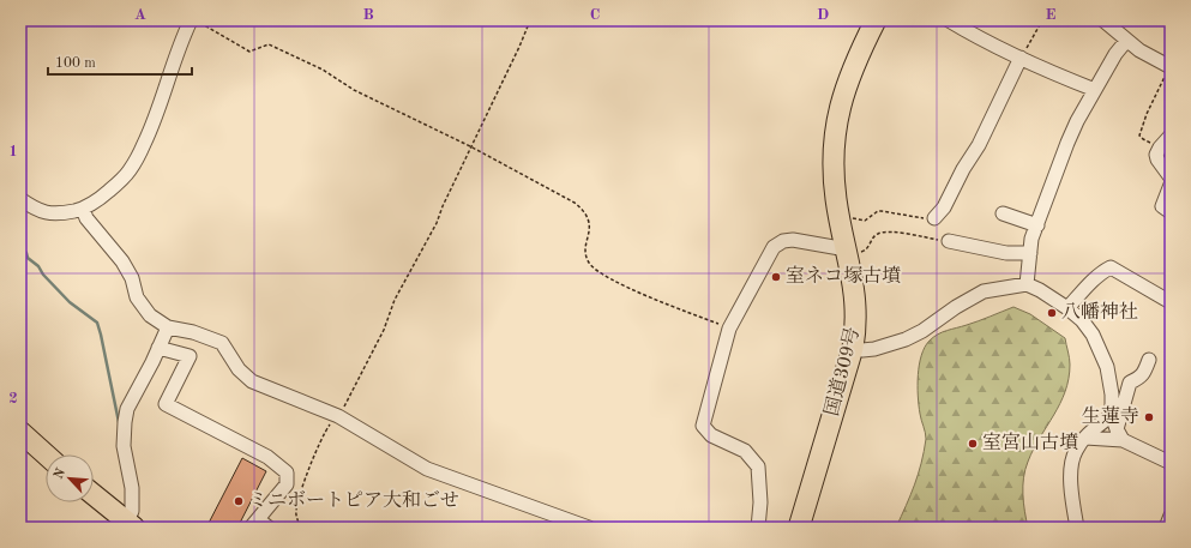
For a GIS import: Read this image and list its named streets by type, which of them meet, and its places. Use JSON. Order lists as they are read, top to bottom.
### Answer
{
  "streets": {
    "highway": ["国道309号"]
  },
  "places": [
    "室ネコ塚古墳",
    "八幡神社",
    "生蓮寺",
    "室宮山古墳",
    "ミニボートピア大和ごせ"
  ],
  "scale_bar": "100 m",
  "north": "top left",
  "grid": {
    "columns": [
      "A",
      "B",
      "C",
      "D",
      "E"
    ],
    "rows": ["1", "2"]
  }
}
